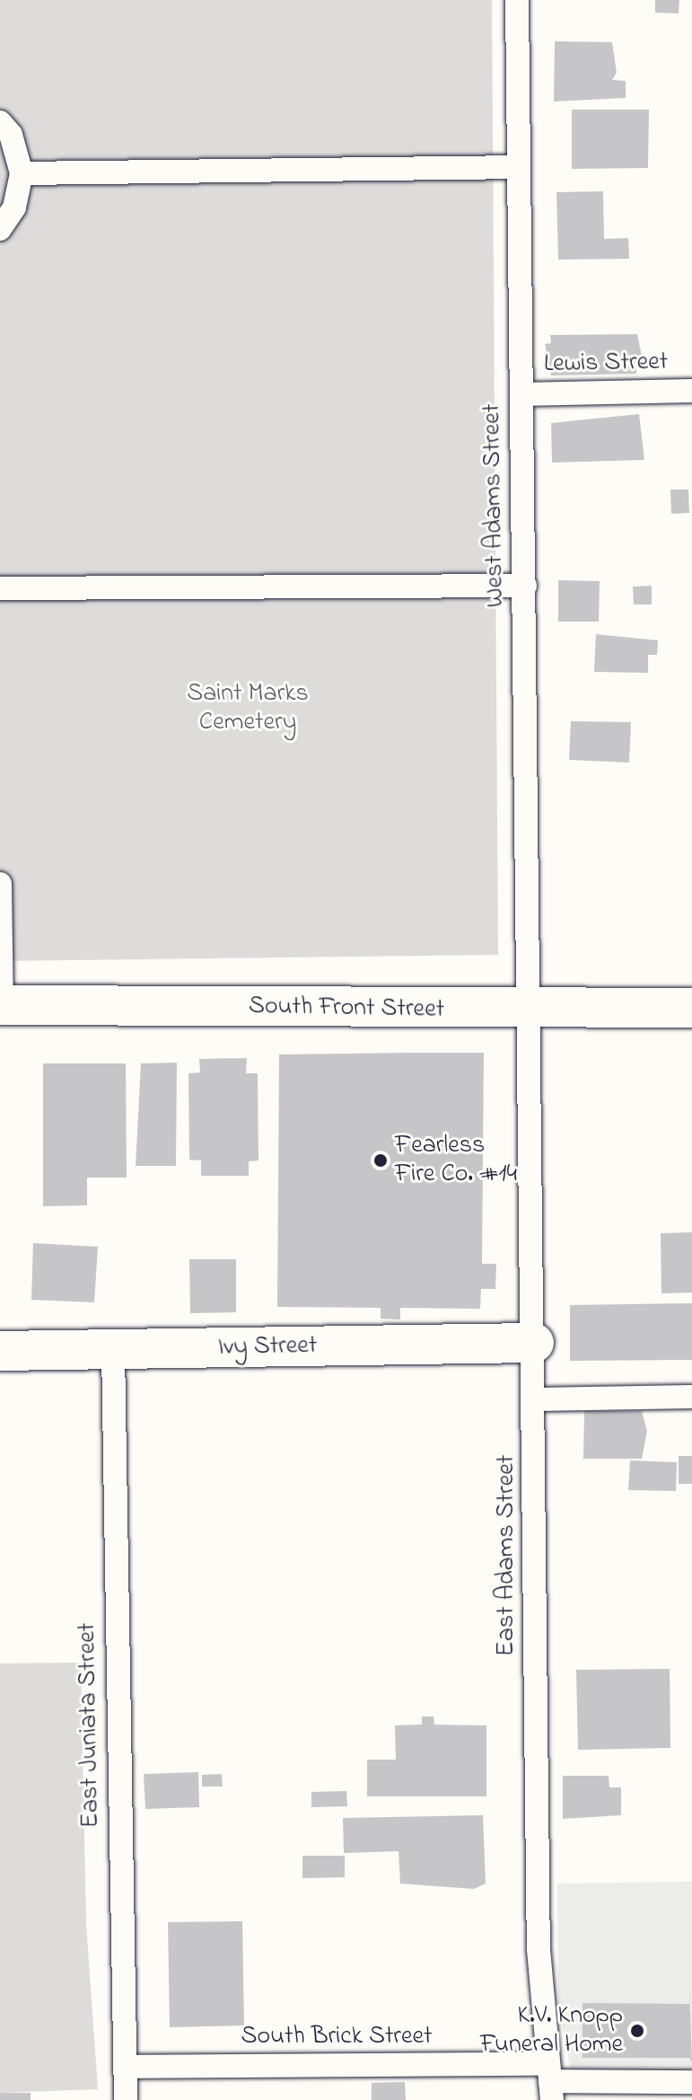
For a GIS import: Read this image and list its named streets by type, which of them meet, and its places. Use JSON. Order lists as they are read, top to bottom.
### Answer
{
  "streets": {
    "street": ["South Front Street", "Ivy Street"],
    "lane": [
      "Lewis Street",
      "West Adams Street",
      "East Adams Street",
      "East Juniata Street",
      "South Brick Street"
    ]
  },
  "crossings": [
    ["Lewis Street", "West Adams Street"],
    ["West Adams Street", "South Front Street"],
    ["West Adams Street", "East Adams Street"],
    ["South Front Street", "East Adams Street"],
    ["Ivy Street", "East Adams Street"],
    ["Ivy Street", "East Juniata Street"],
    ["East Adams Street", "South Brick Street"],
    ["East Juniata Street", "South Brick Street"]
  ],
  "parks": ["Saint Marks Cemetery"],
  "places": ["Fearless Fire Co. #14", "K.V. Knopp Funeral Home"]
}
